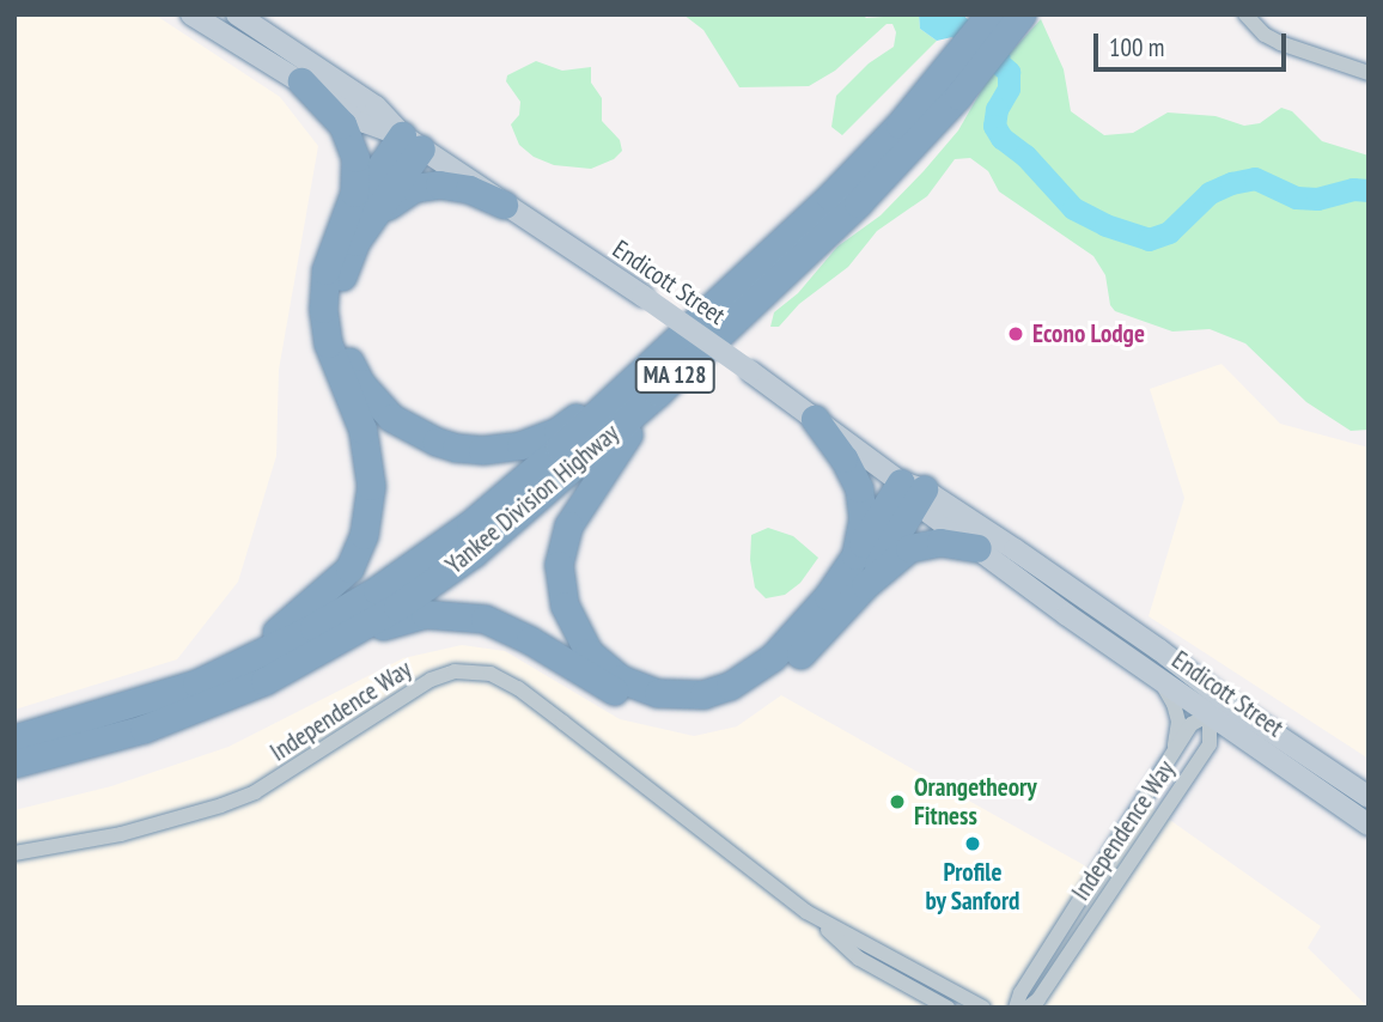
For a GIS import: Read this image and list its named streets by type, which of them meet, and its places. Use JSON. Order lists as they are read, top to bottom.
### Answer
{
  "streets": {
    "highway": ["MA 128", "Yankee Division Highway"],
    "main road": ["Endicott Street"],
    "street": ["Independence Way"]
  },
  "crossings": [
    ["Endicott Street", "Independence Way"]
  ],
  "places": ["Econo Lodge", "Orangetheory Fitness", "Profile by Sanford"],
  "scale_bar": "100 m"
}
